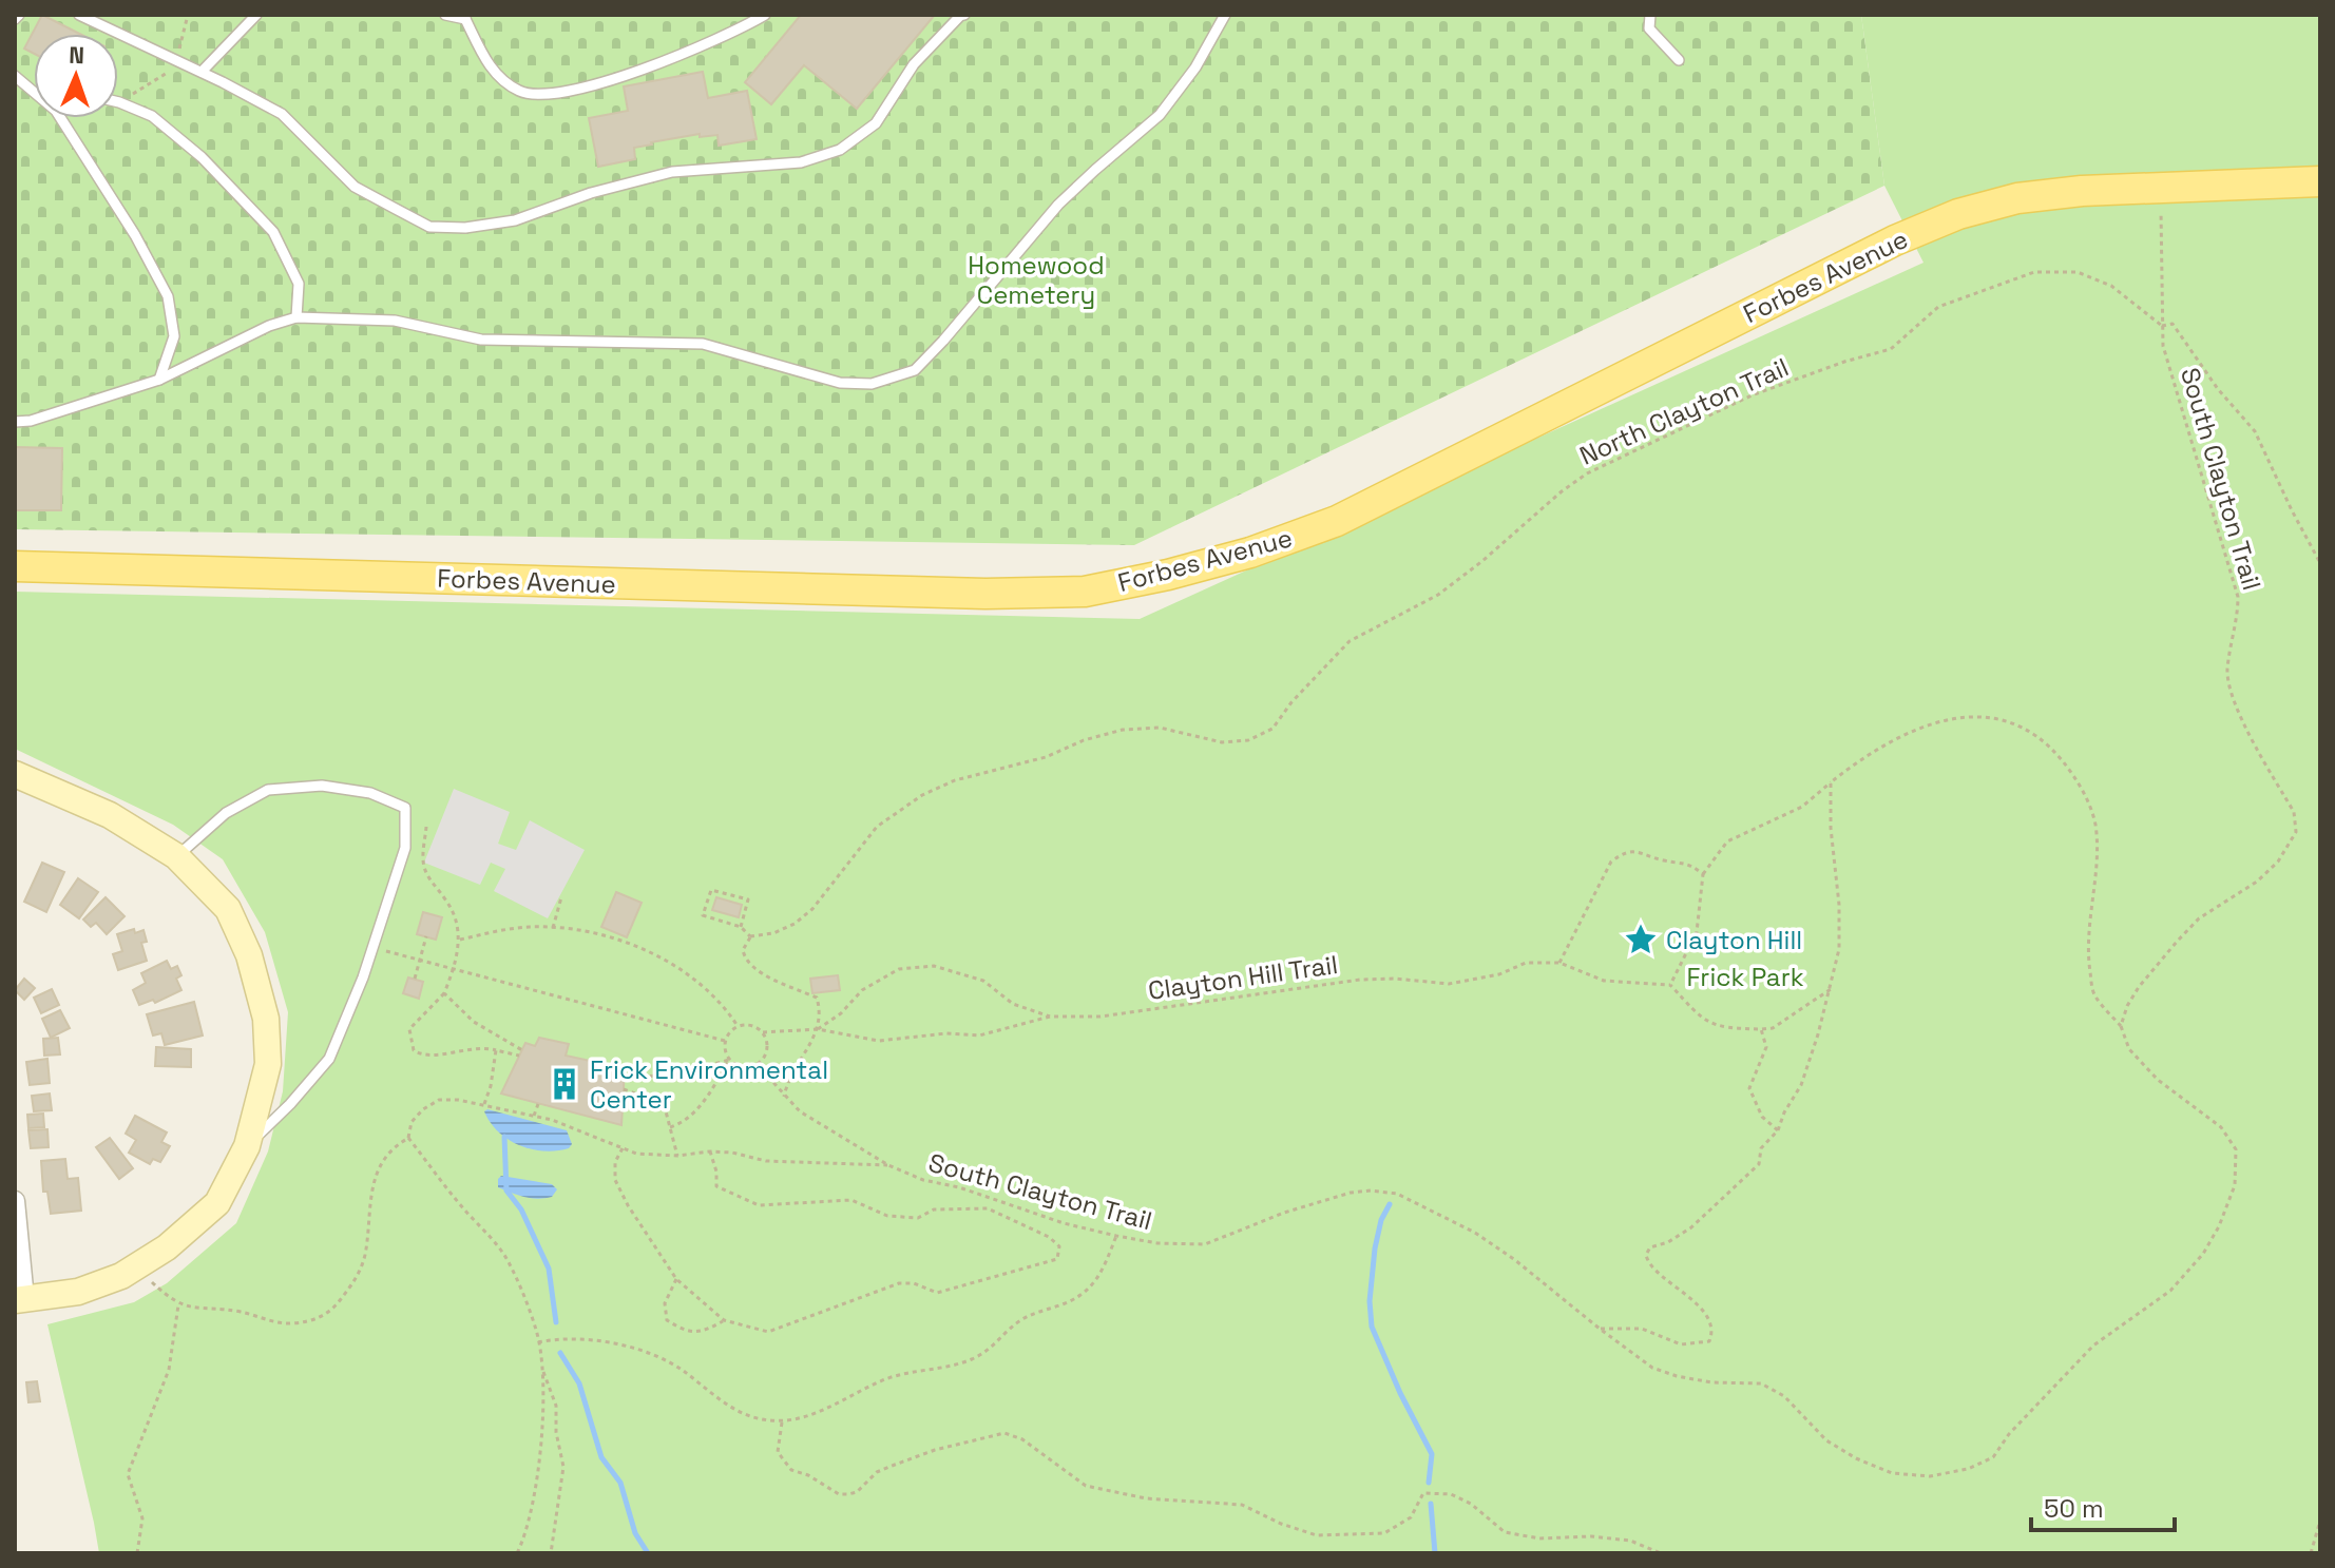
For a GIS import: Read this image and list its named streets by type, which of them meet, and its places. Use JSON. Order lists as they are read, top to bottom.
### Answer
{
  "streets": {
    "main road": ["Forbes Avenue"],
    "path": ["North Clayton Trail", "South Clayton Trail", "Clayton Hill Trail"]
  },
  "crossings": [
    ["Forbes Avenue", "South Clayton Trail"],
    ["North Clayton Trail", "South Clayton Trail"],
    ["South Clayton Trail", "Clayton Hill Trail"]
  ],
  "parks": ["Homewood Cemetery", "Frick Park"],
  "places": {
    "place": ["Clayton Hill"],
    "building": ["Frick Environmental Center"]
  },
  "scale_bar": "50 m",
  "north": "top"
}
